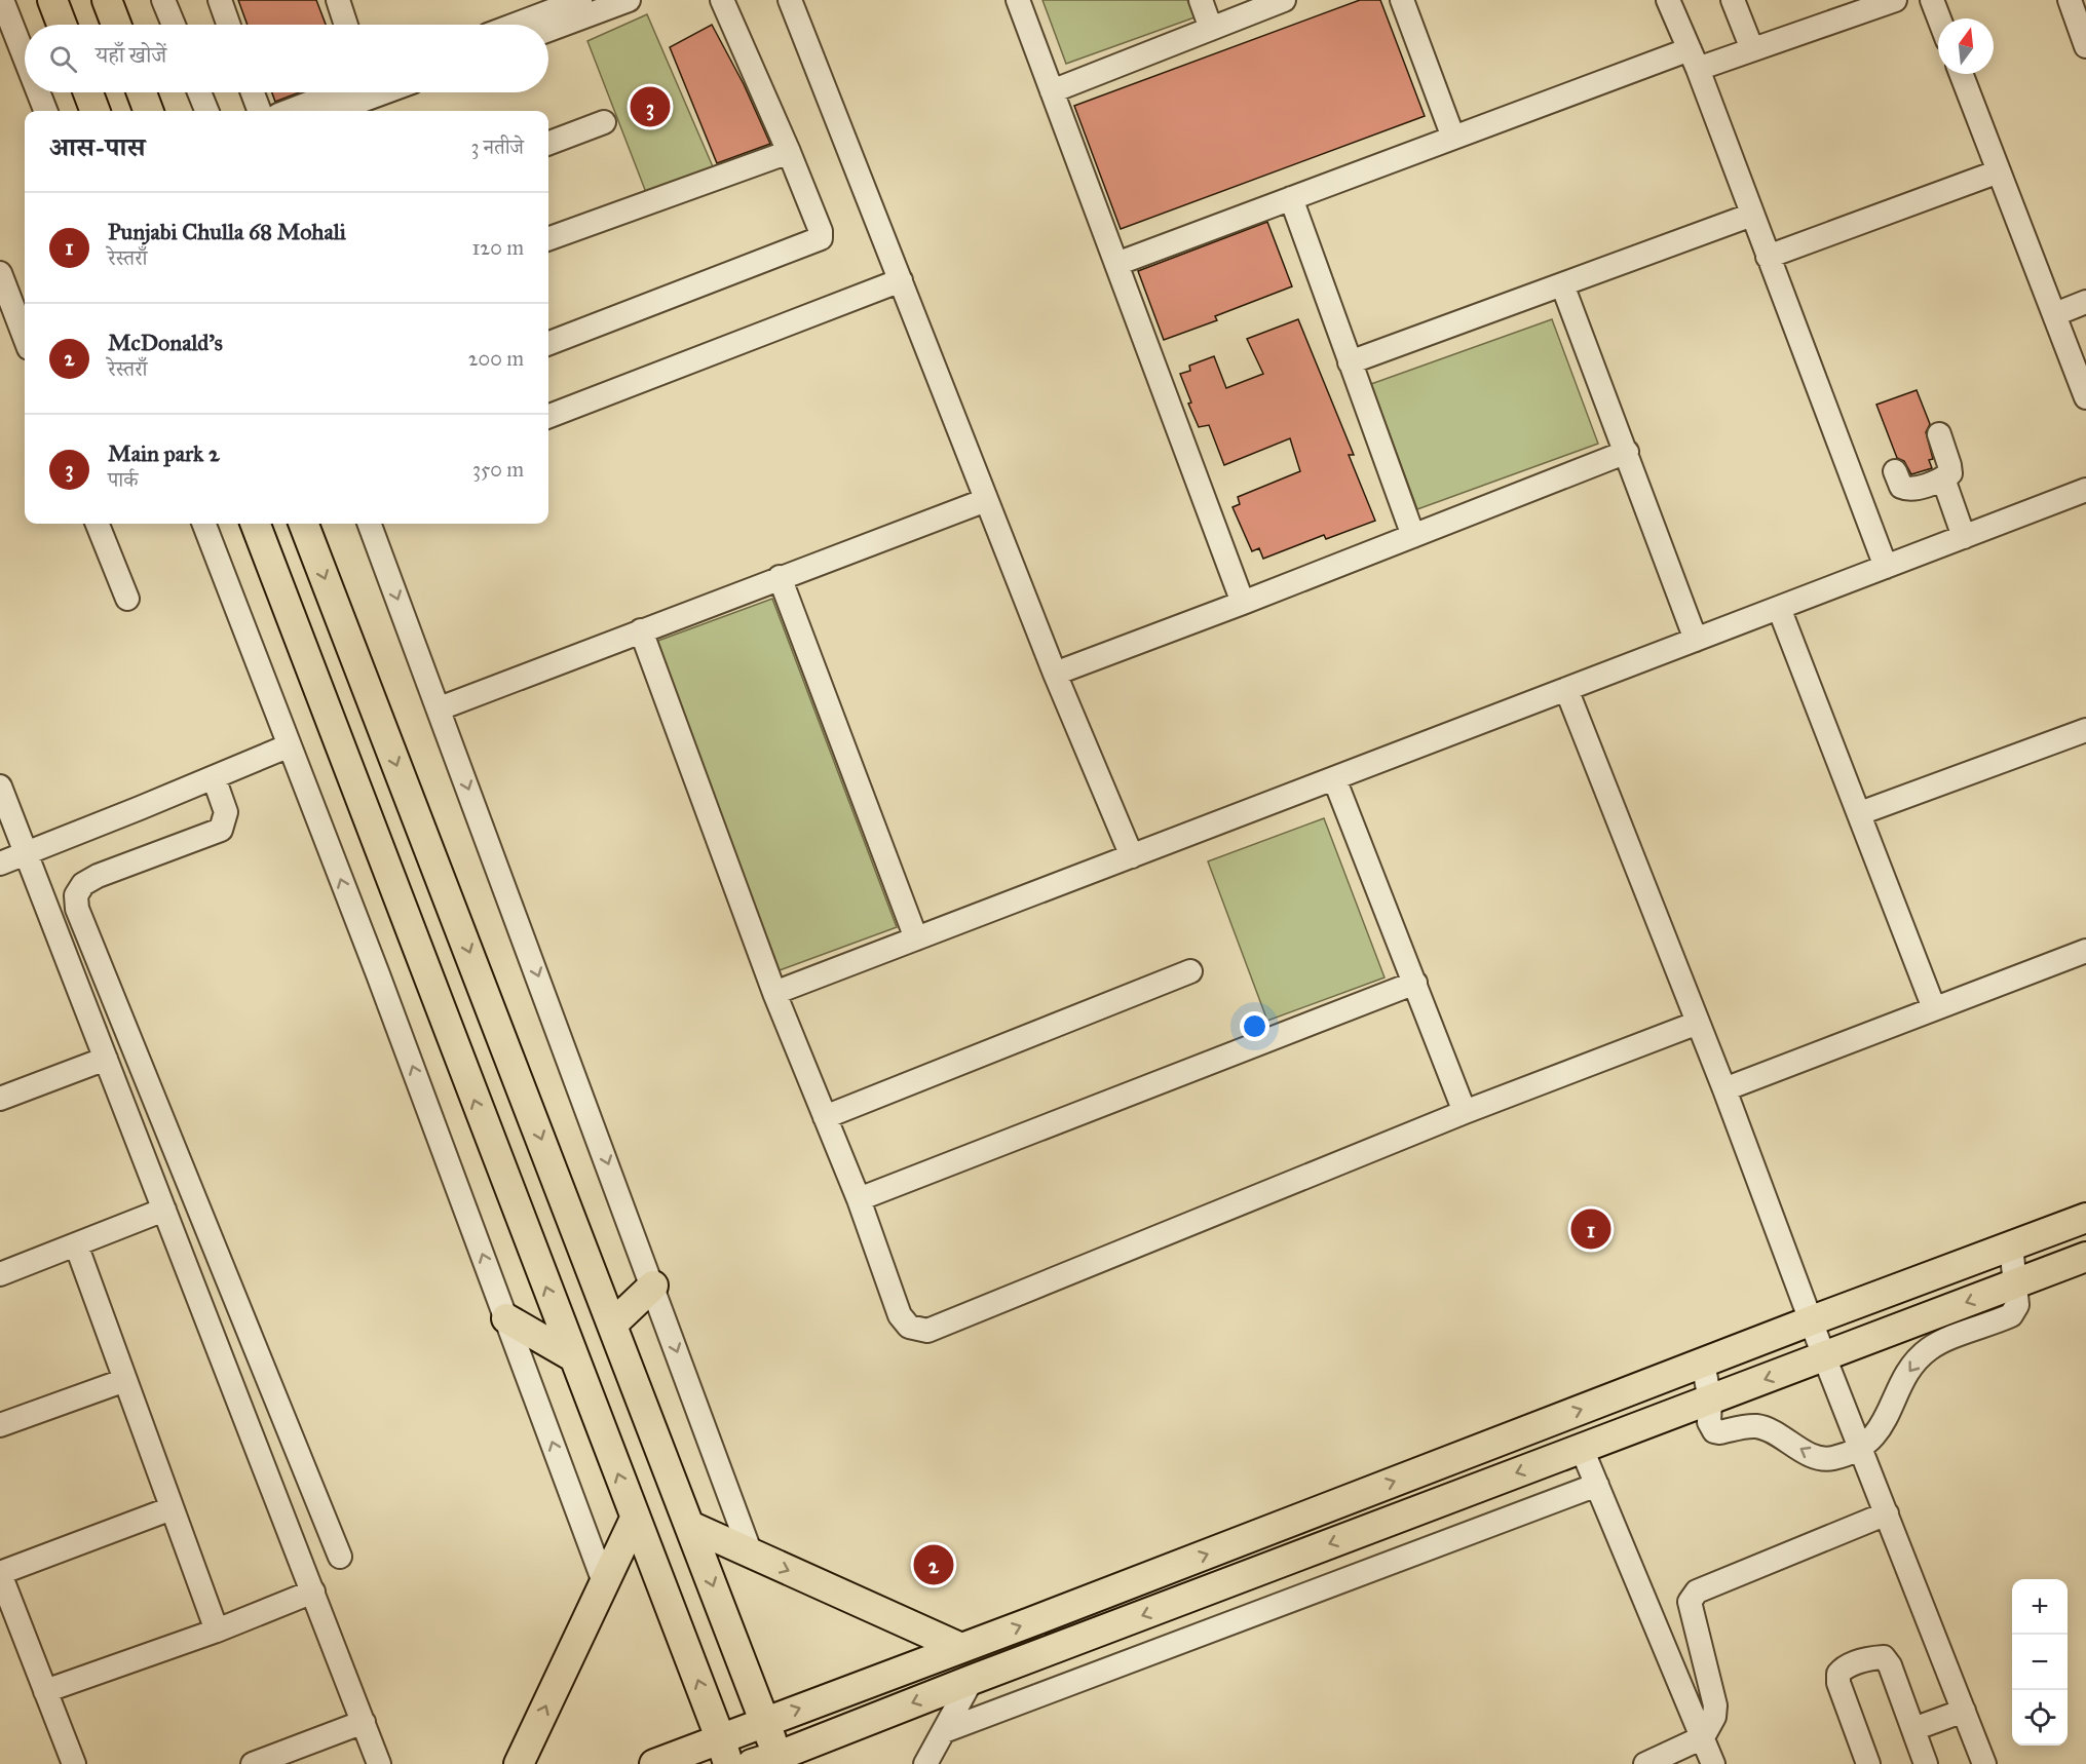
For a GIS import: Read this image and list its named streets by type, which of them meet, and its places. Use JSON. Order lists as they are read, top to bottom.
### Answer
{
  "north": "top",
  "page": {
    "search": "यहाँ खोजें",
    "pins": ["3", "1", "2"],
    "heading": ["आस-पास", "3 नतीजे"],
    "list": [
      {
        "mark": "1",
        "name": "Punjabi Chulla 68 Mohali",
        "note": "रेस्तराँ",
        "value": "120 m"
      },
      {
        "mark": "2",
        "name": "McDonald's",
        "note": "रेस्तराँ",
        "value": "200 m"
      },
      {
        "mark": "3",
        "name": "Main park 2",
        "note": "पार्क",
        "value": "350 m"
      }
    ],
    "map_buttons": ["+", "−"]
  }
}
